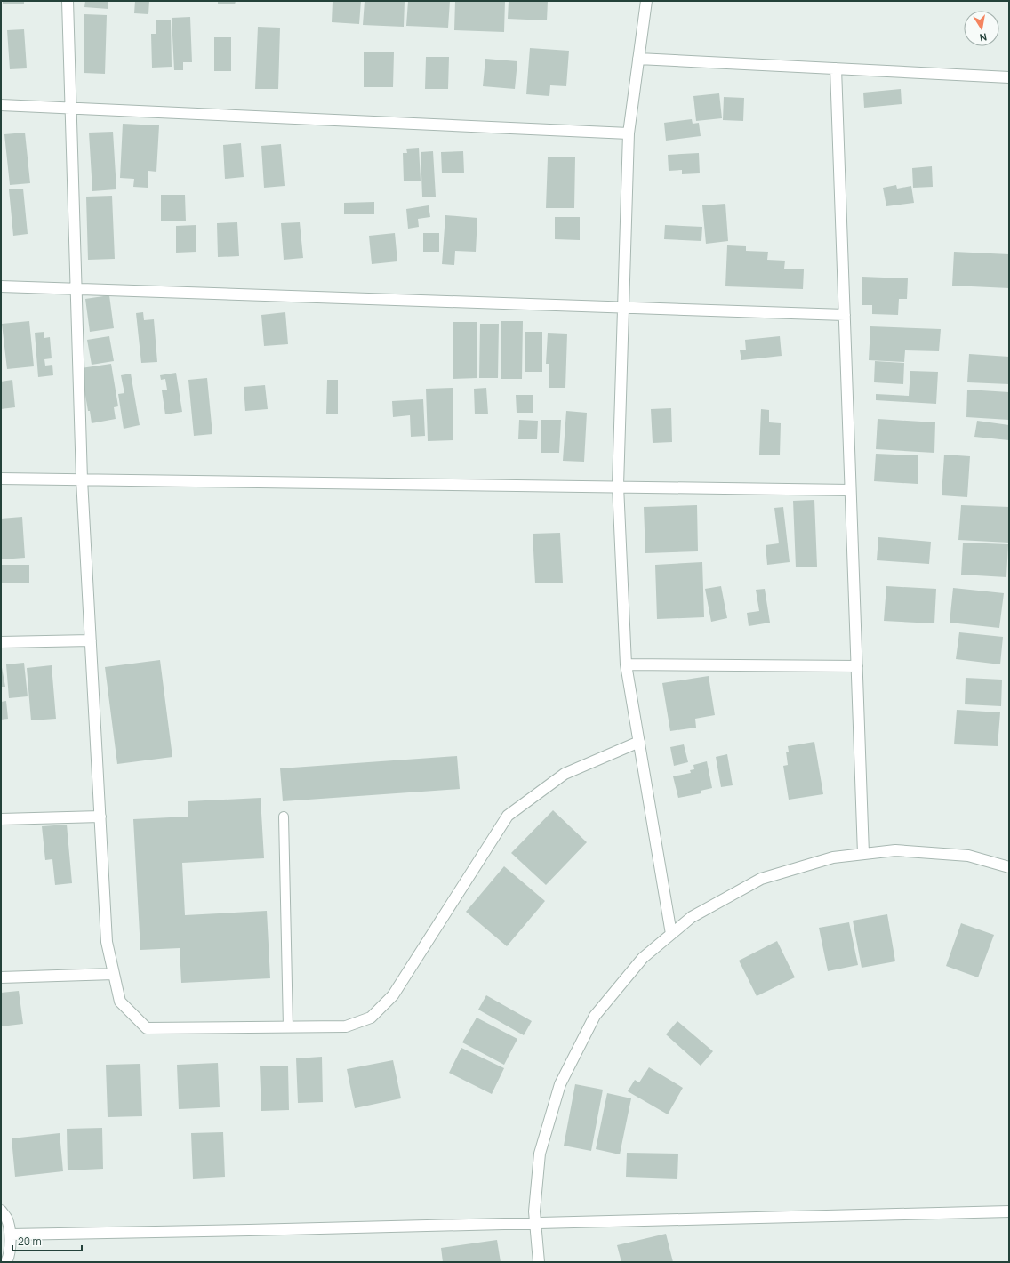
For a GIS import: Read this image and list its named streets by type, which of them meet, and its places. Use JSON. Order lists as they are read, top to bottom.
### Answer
{
  "scale_bar": "20 m",
  "north": "bottom"
}
